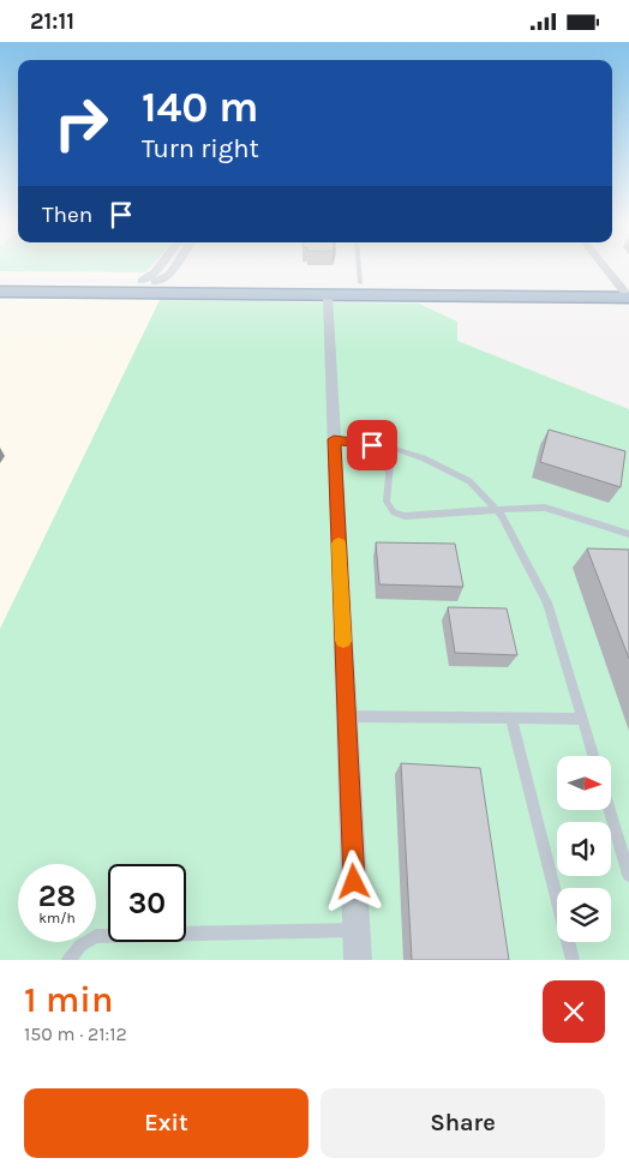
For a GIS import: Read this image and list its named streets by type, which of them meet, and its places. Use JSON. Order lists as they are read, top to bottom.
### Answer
{
  "north": "right",
  "page": {
    "status": "21:11",
    "turn": ["140 m", "Turn right"],
    "then": "Then",
    "speed": "28 km/h",
    "limit": "30",
    "heading": ["1 min", "150 m · 21:12"],
    "buttons": ["Exit", "Share"]
  }
}
